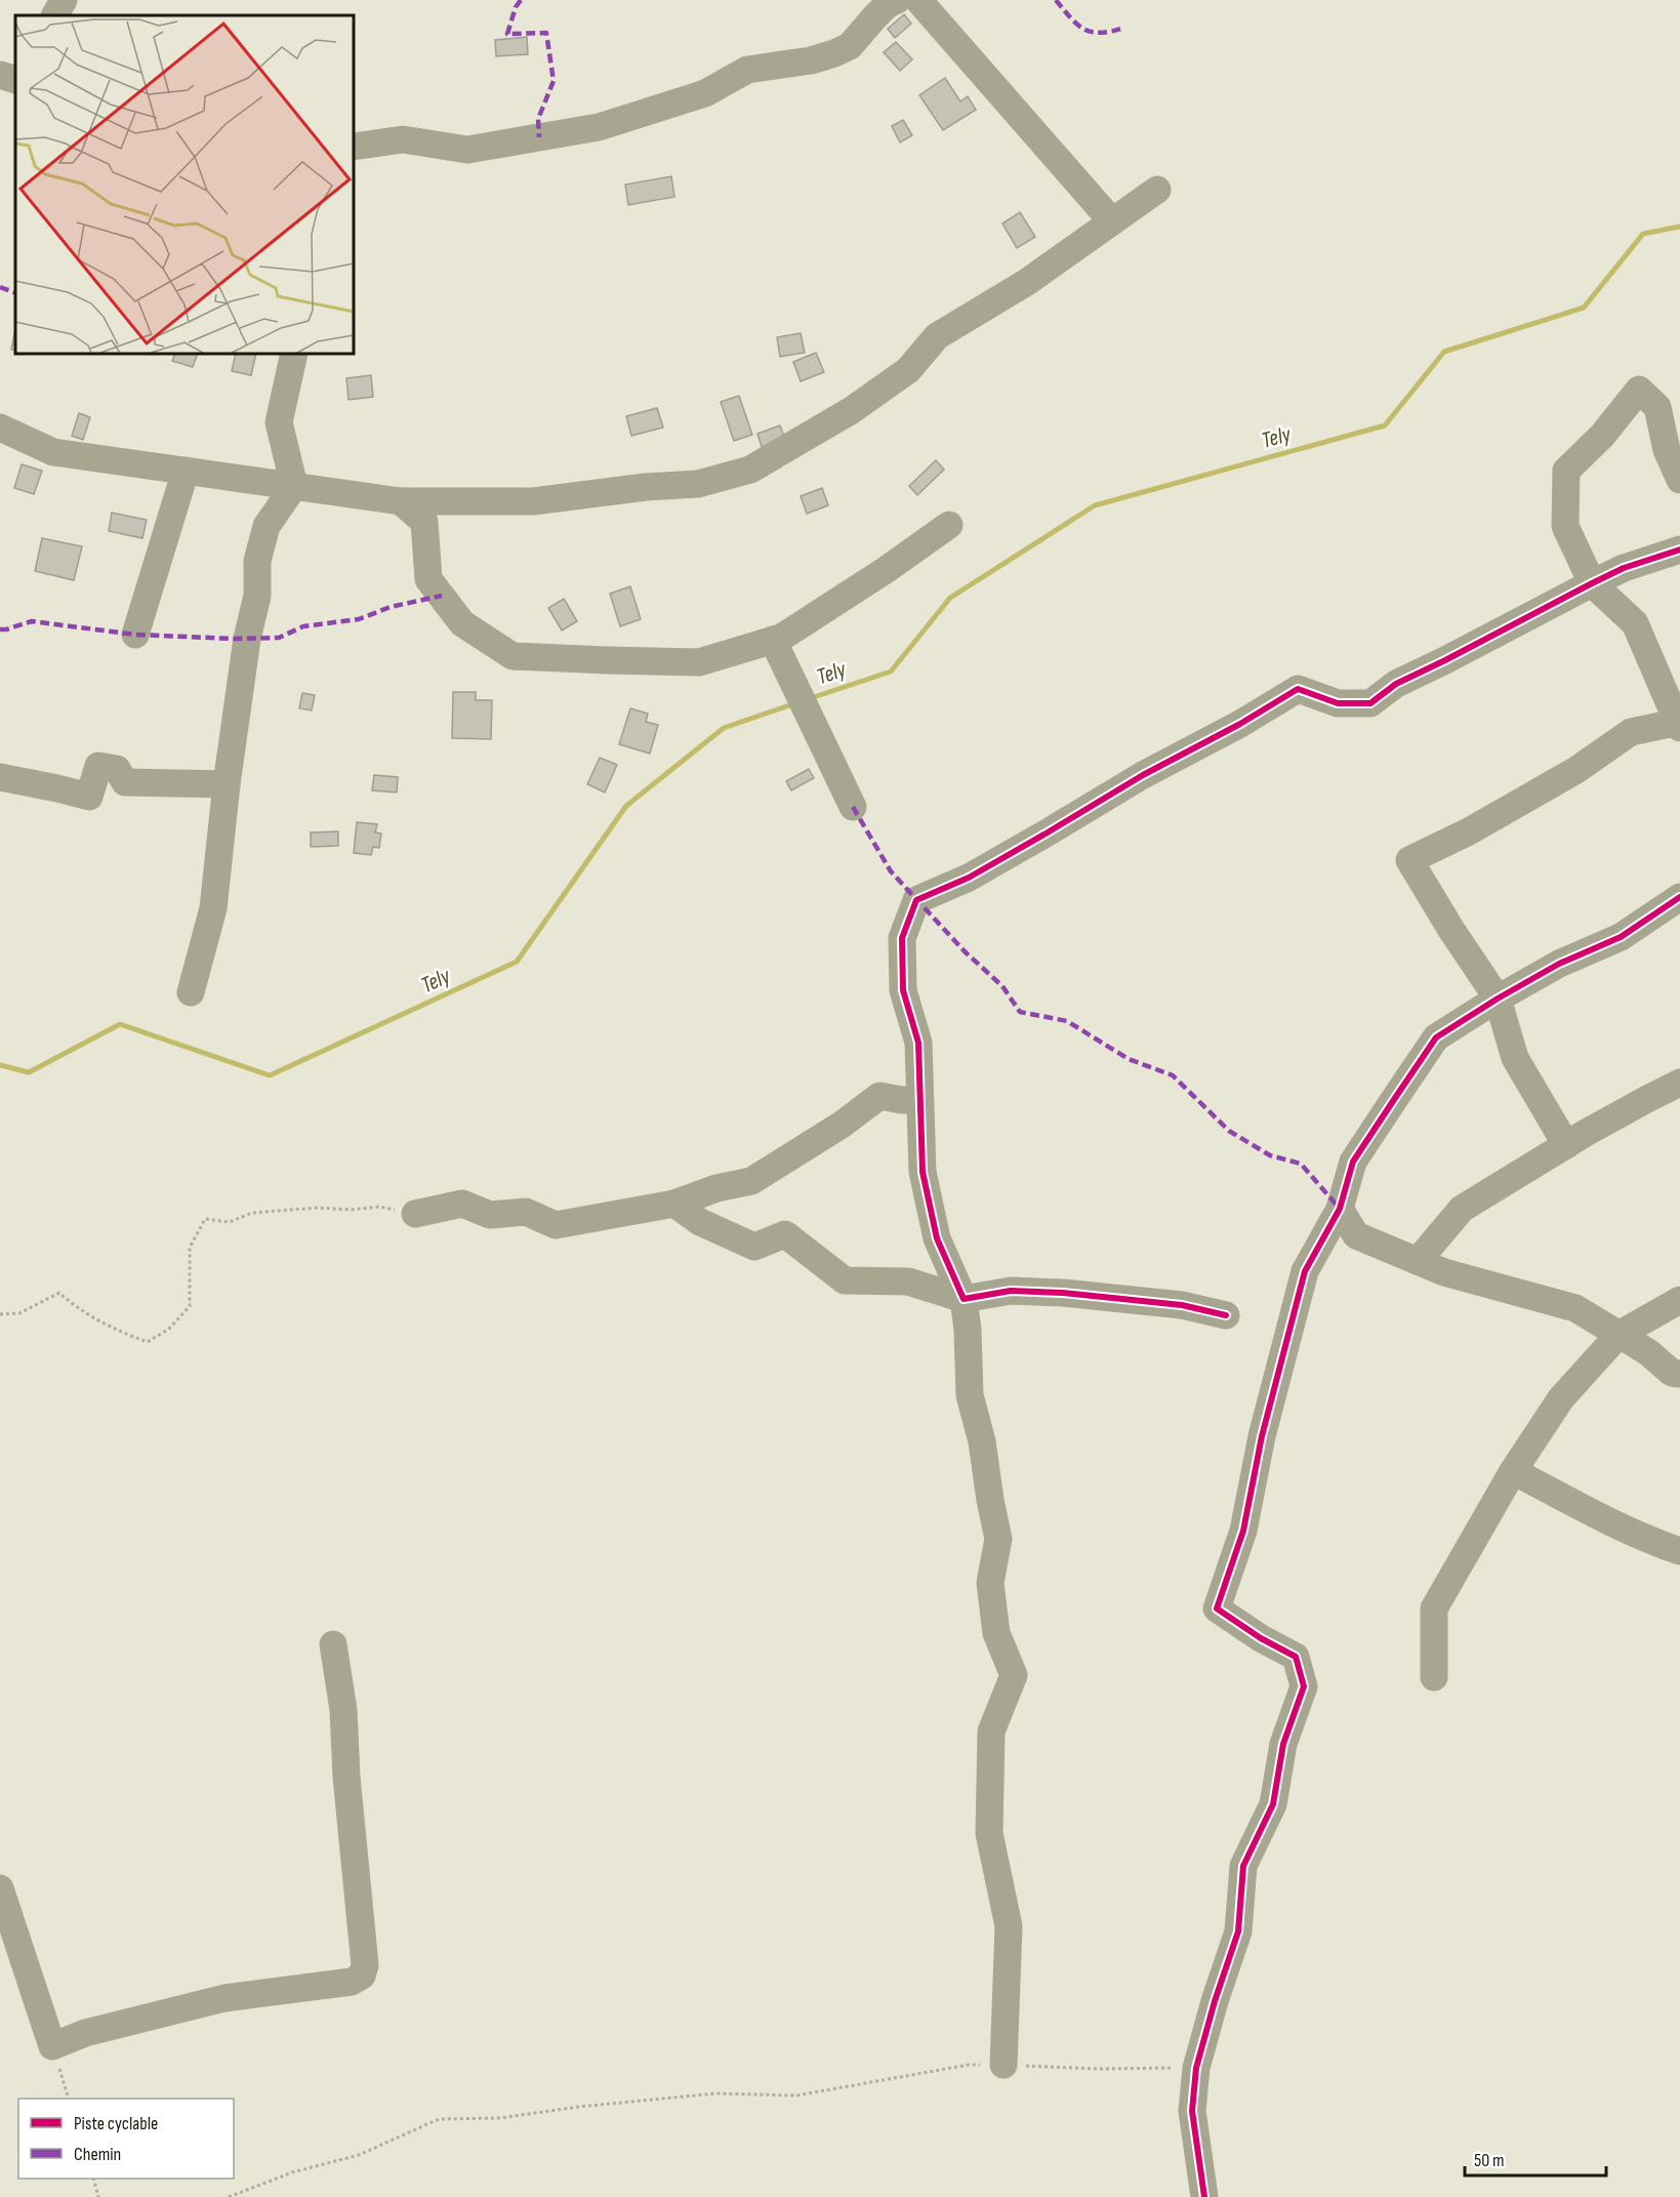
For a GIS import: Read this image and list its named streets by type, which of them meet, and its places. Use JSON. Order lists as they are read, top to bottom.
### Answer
{
  "water": ["Tely"],
  "legend": ["Piste cyclable", "Chemin"],
  "scale_bar": "50 m"
}
